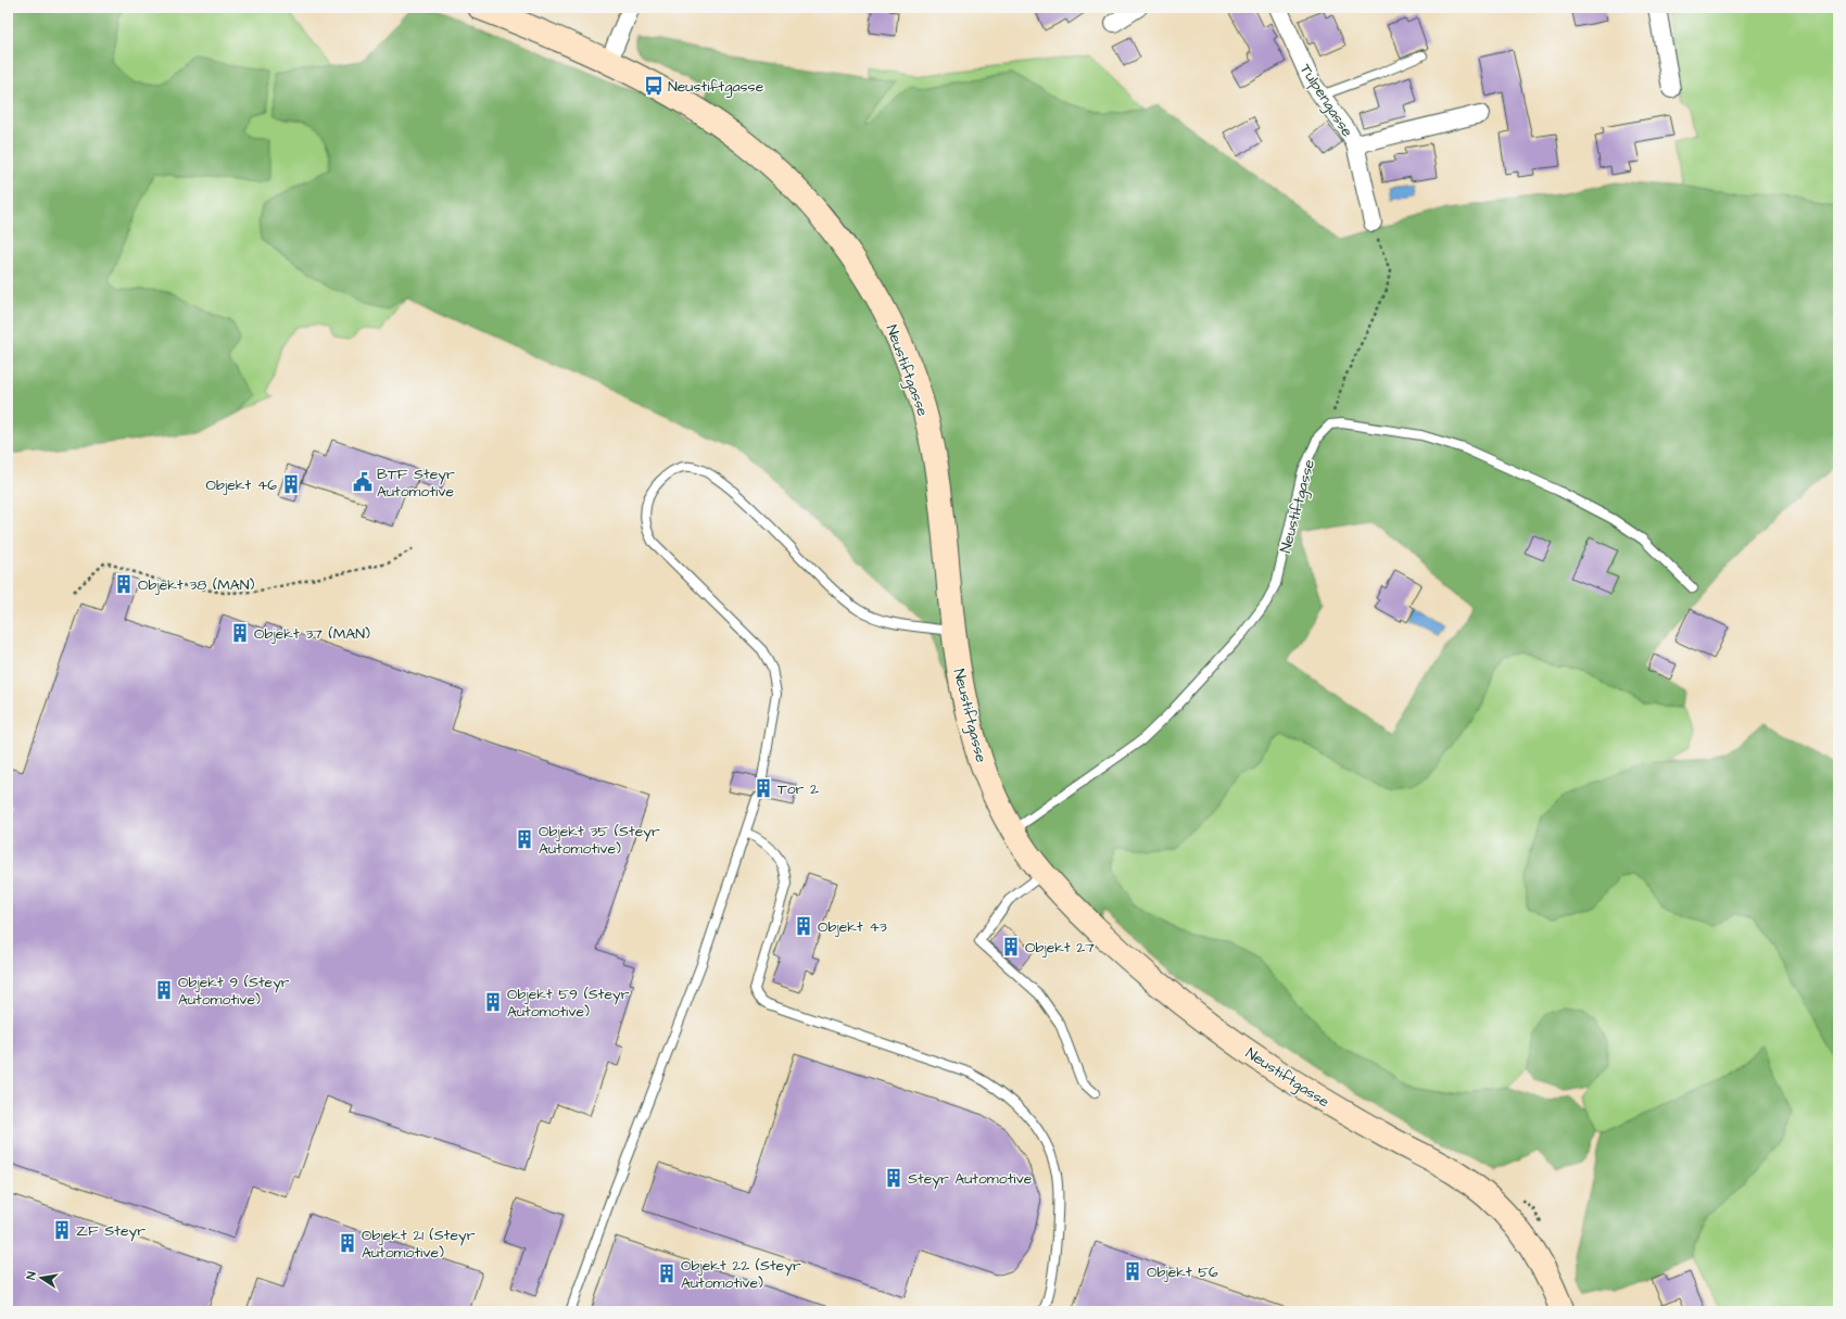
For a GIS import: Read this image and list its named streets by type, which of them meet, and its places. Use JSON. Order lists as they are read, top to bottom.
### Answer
{
  "streets": {
    "street": ["Tulpengasse", "Neustiftgasse"]
  },
  "places": {
    "bus stop": ["Neustiftgasse"],
    "public building": ["BTF Steyr Automotive"],
    "building": [
      "Objekt 46",
      "Objekt 38 (MAN)",
      "Objekt 37 (MAN)",
      "Tor 2",
      "Objekt 35 (Steyr Automotive)",
      "Objekt 43",
      "Objekt 27",
      "Objekt 9 (Steyr Automotive)",
      "Objekt 59 (Steyr Automotive)",
      "Steyr Automotive",
      "ZF Steyr",
      "Objekt 21 (Steyr Automotive)",
      "Objekt 56",
      "Objekt 22 (Steyr Automotive)"
    ]
  },
  "north": "left"
}
